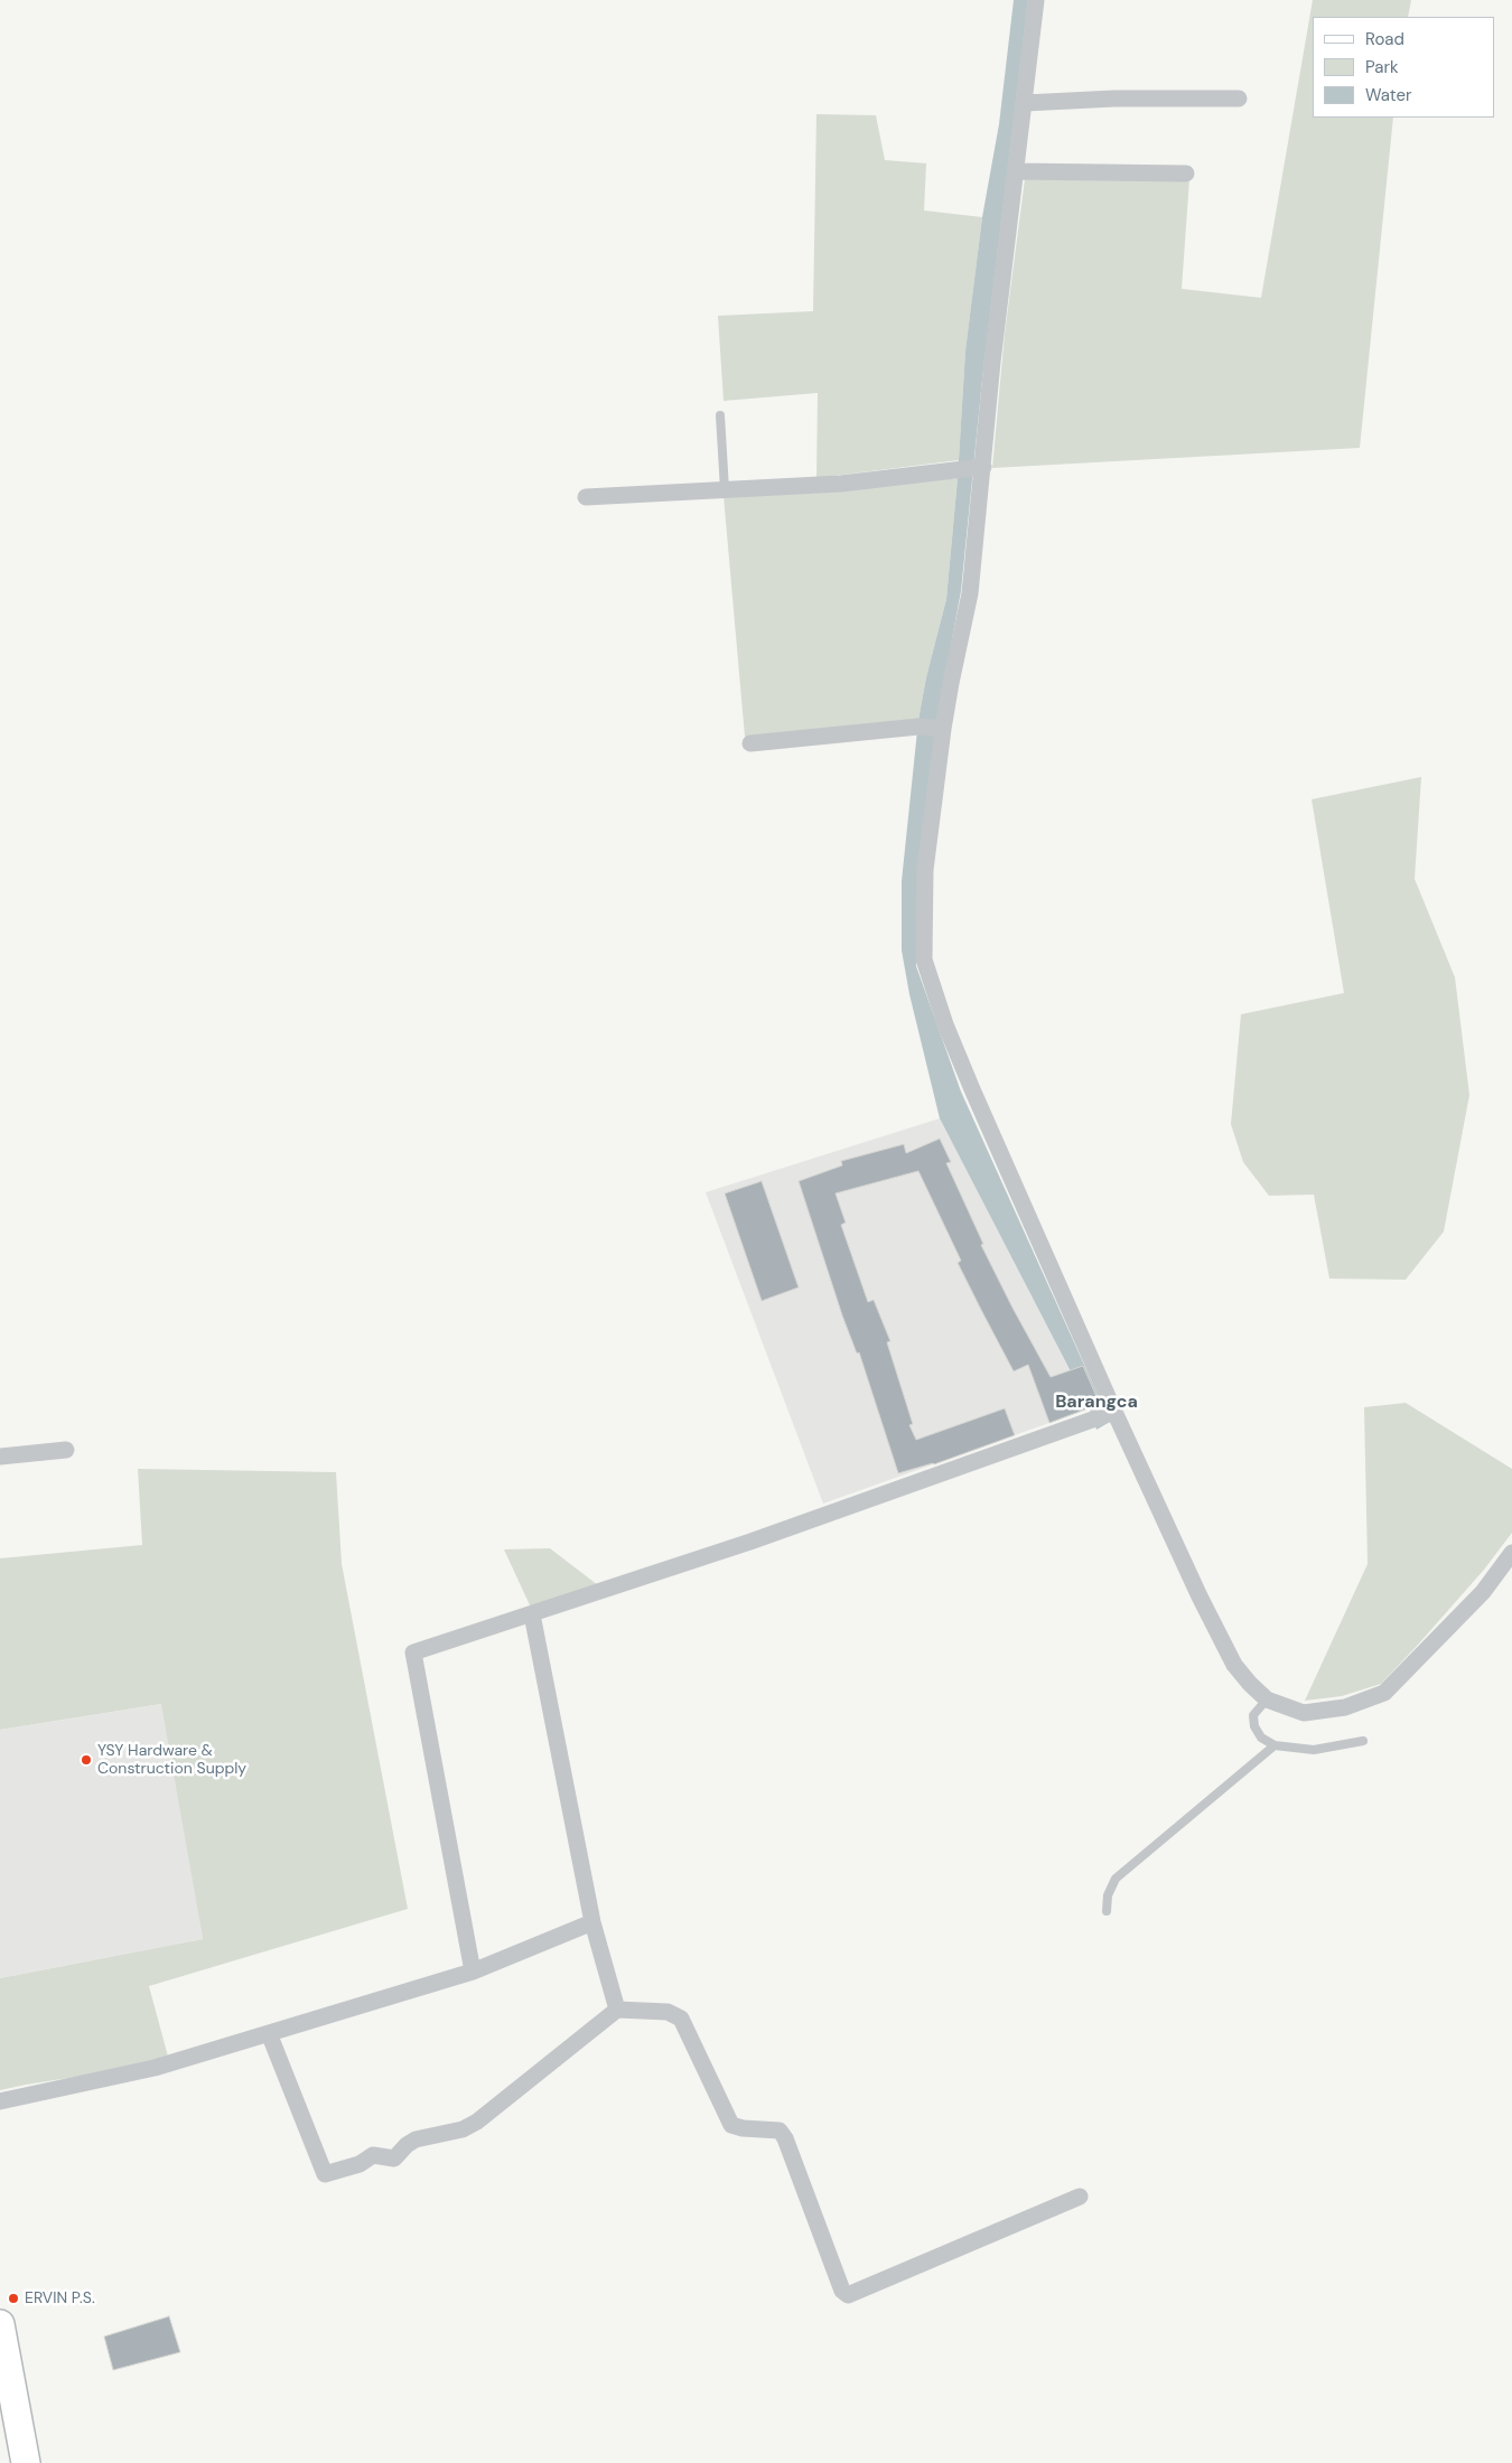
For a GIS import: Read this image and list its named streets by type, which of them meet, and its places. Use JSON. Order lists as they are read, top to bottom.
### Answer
{
  "districts": ["Barangca"],
  "places": ["YSY Hardware & Construction Supply", "ERVIN P.S."],
  "legend": ["Road", "Park", "Water"]
}
